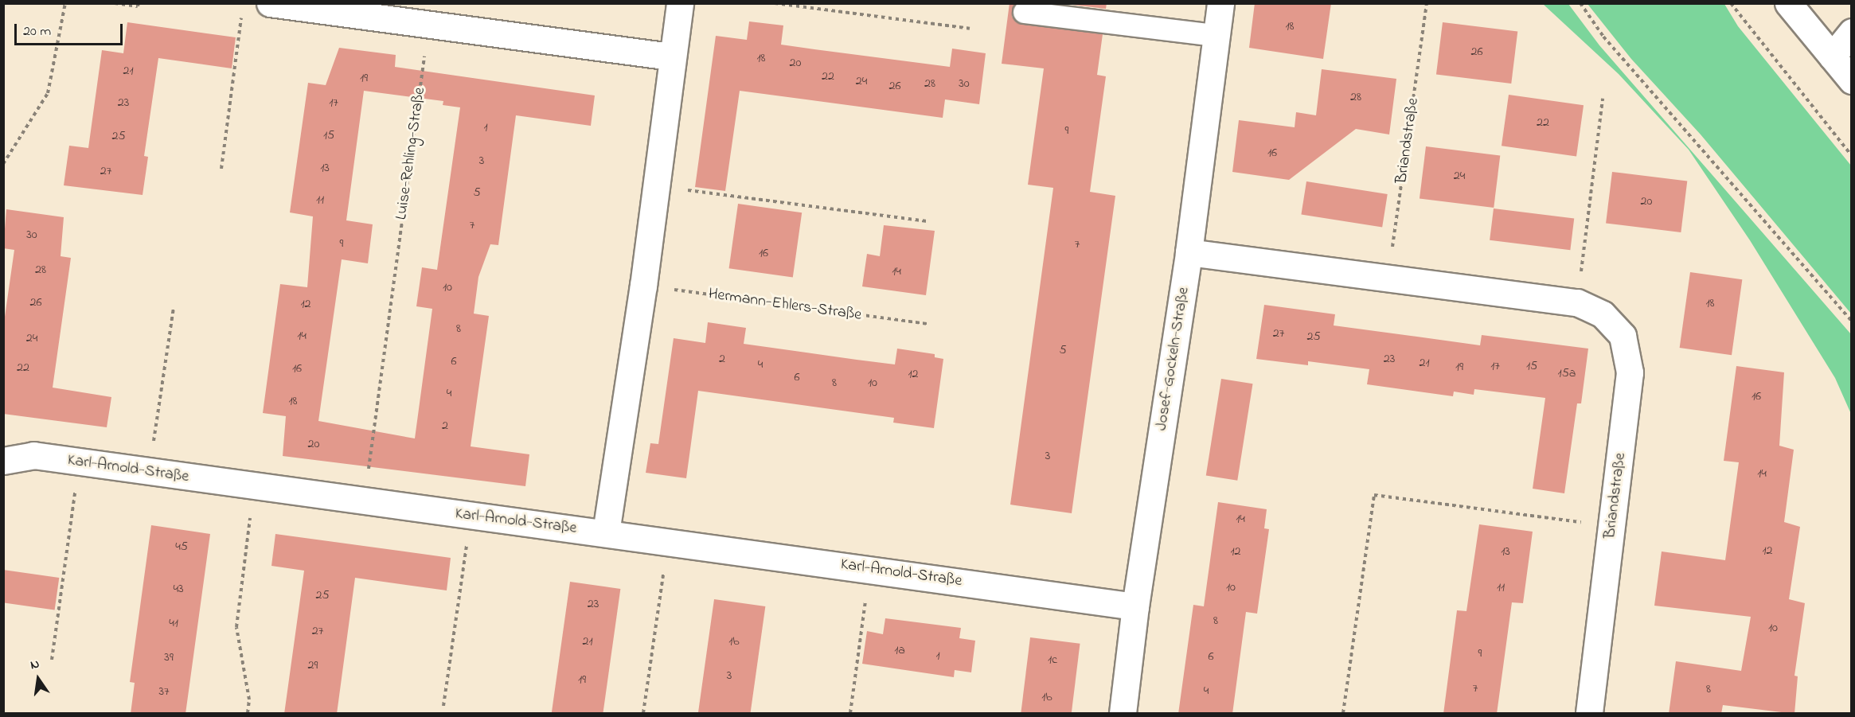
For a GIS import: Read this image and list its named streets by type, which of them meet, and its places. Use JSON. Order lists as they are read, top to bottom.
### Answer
{
  "streets": {
    "street": ["Briandstraße", "Josef-Gockeln-Straße", "Karl-Arnold-Straße"],
    "path": ["Luise-Rehling-Straße", "Hermann-Ehlers-Straße"]
  },
  "crossings": [
    ["Briandstraße", "Josef-Gockeln-Straße"],
    ["Luise-Rehling-Straße", "Karl-Arnold-Straße"],
    ["Josef-Gockeln-Straße", "Karl-Arnold-Straße"]
  ],
  "house_numbers": [
    "18",
    "26",
    "18",
    "20",
    "21",
    "22",
    "19",
    "24",
    "28",
    "30",
    "26",
    "28",
    "23",
    "17",
    "22",
    "1",
    "9",
    "15",
    "25",
    "16",
    "3",
    "13",
    "27",
    "24",
    "5",
    "11",
    "20",
    "7",
    "30",
    "9",
    "7",
    "16",
    "28",
    "14",
    "10",
    "26",
    "18",
    "12",
    "8",
    "27",
    "14",
    "25",
    "24",
    "5",
    "2",
    "23",
    "6",
    "21",
    "4",
    "17",
    "15",
    "19",
    "22",
    "16",
    "15a",
    "12",
    "6",
    "8",
    "10",
    "4",
    "16",
    "18",
    "2",
    "20",
    "3",
    "14",
    "14",
    "45",
    "12",
    "12",
    "13",
    "10",
    "11",
    "43",
    "25",
    "23",
    "8",
    "41",
    "10",
    "27",
    "21",
    "1b",
    "1a",
    "9",
    "1",
    "6",
    "39",
    "1c",
    "29",
    "3",
    "19",
    "7",
    "8",
    "4",
    "37",
    "1b"
  ],
  "scale_bar": "20 m",
  "north": "top"
}
